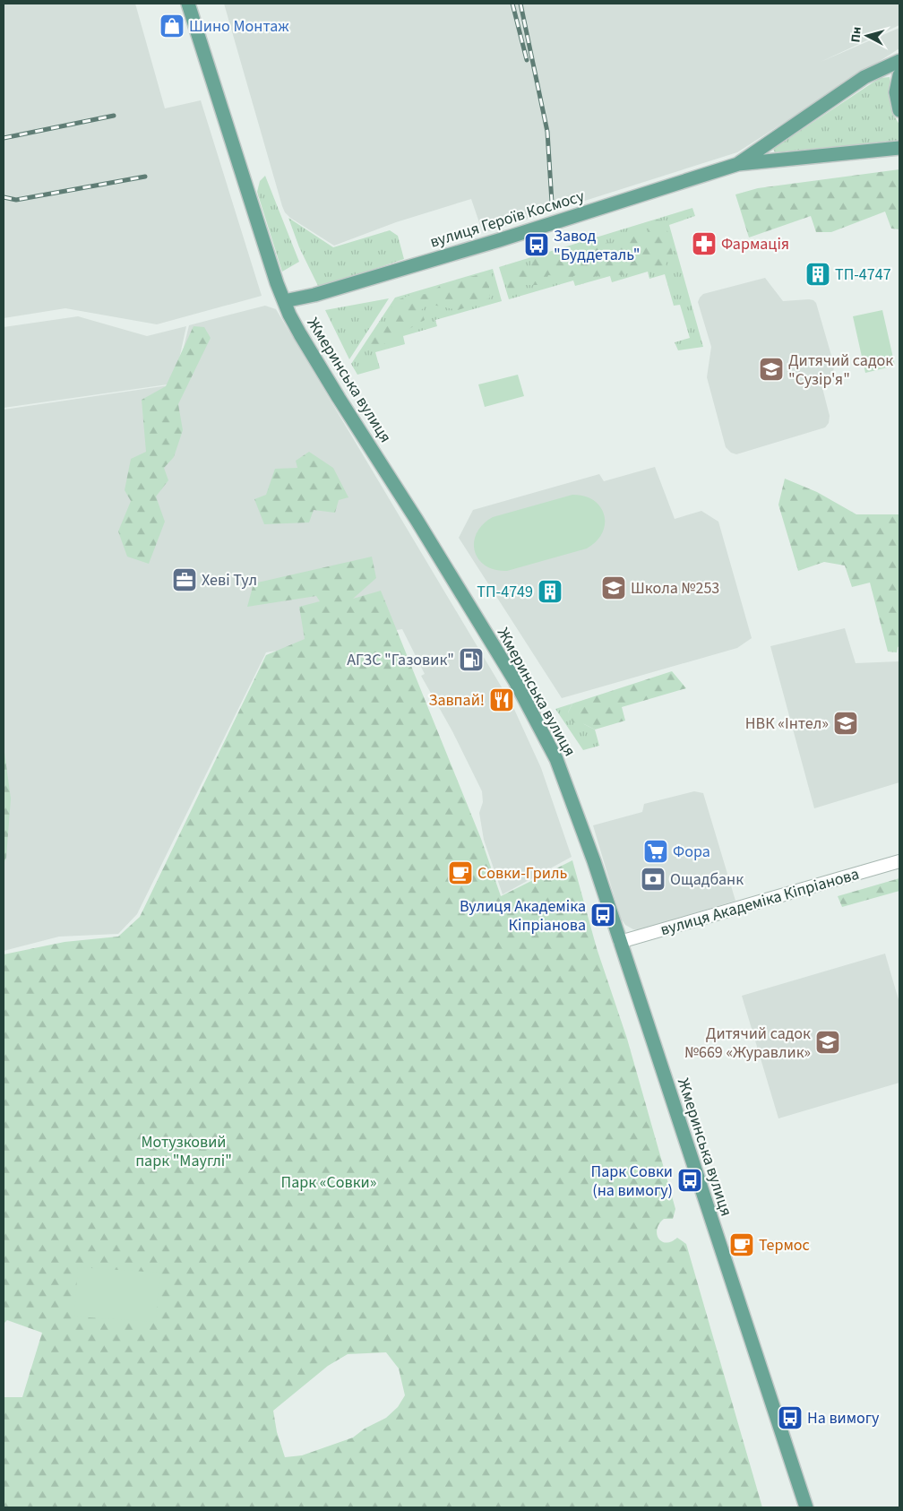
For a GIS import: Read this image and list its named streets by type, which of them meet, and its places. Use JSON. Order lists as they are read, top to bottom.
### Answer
{
  "streets": {
    "main road": ["вулиця Героїв Космосу", "Жмеринська вулиця"],
    "street": ["вулиця Академіка Кіпріанова"]
  },
  "crossings": [
    ["вулиця Героїв Космосу", "Жмеринська вулиця"],
    ["Жмеринська вулиця", "вулиця Академіка Кіпріанова"]
  ],
  "parks": ["Мотузковий парк \"Мауглі\"", "Парк «Совки»"],
  "places": {
    "shop": ["Шино Монтаж"],
    "pharmacy": ["Фармація"],
    "bus stop": [
      "Завод \"Буддеталь\"",
      "Вулиця Академіка Кіпріанова",
      "Парк Совки (на вимогу)",
      "На вимогу"
    ],
    "building": ["ТП-4747", "ТП-4749"],
    "school or university": [
      "Дитячий садок \"Сузір'я\"",
      "Школа №253",
      "НВК «Інтел»",
      "Дитячий садок №669 «Журавлик»"
    ],
    "office": ["Хеві Тул"],
    "fuel station": ["АГЗС \"Газовик\""],
    "restaurant": ["Завпай!"],
    "supermarket": ["Фора"],
    "cafe": ["Совки-Гриль", "Термос"],
    "bank": ["Ощадбанк"]
  },
  "north": "left"
}
